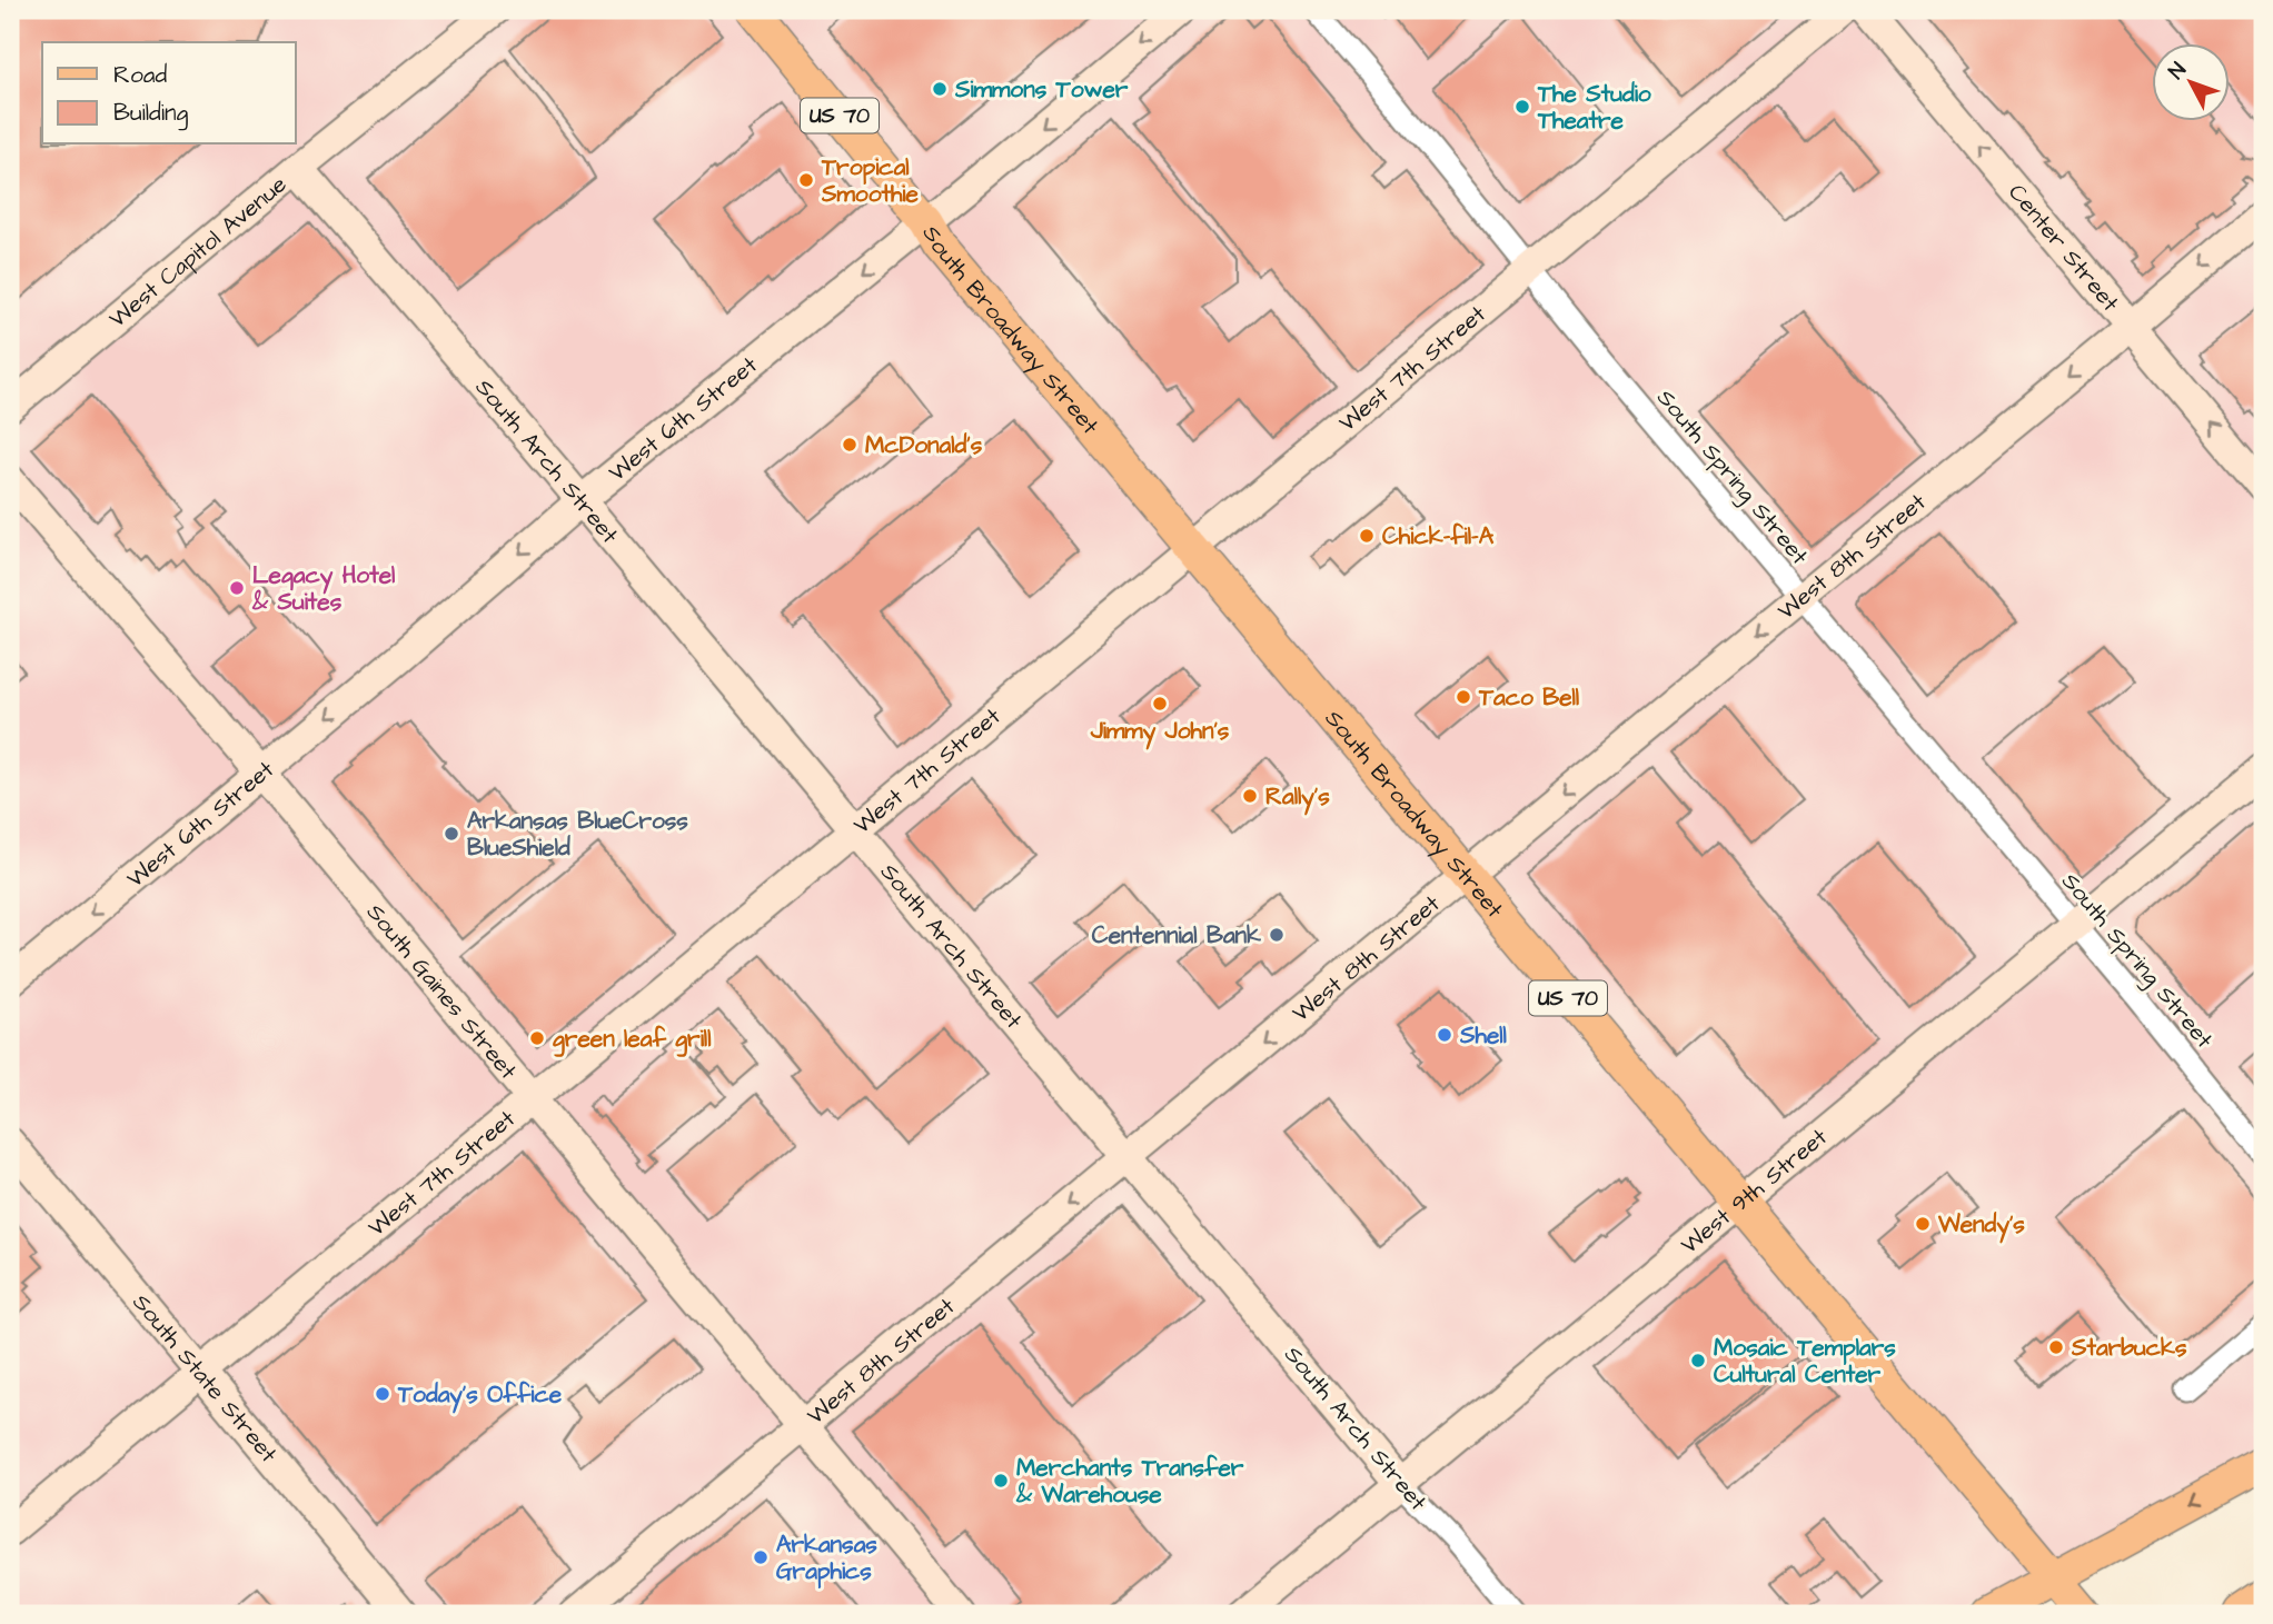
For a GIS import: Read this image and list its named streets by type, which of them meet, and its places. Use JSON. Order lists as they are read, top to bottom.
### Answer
{
  "streets": {
    "main road": ["US 70", "South Broadway Street"],
    "street": [
      "Center Street",
      "West Capitol Avenue",
      "West 7th Street",
      "West 6th Street",
      "South Arch Street",
      "South Spring Street",
      "West 8th Street",
      "South Gaines Street",
      "West 9th Street",
      "South State Street"
    ]
  },
  "crossings": [
    ["Center Street", "West 8th Street"],
    ["West Capitol Avenue", "South Arch Street"],
    ["South Broadway Street", "West 7th Street"],
    ["South Broadway Street", "West 6th Street"],
    ["South Broadway Street", "West 8th Street"],
    ["South Broadway Street", "West 9th Street"],
    ["West 7th Street", "South Arch Street"],
    ["West 7th Street", "South Spring Street"],
    ["West 7th Street", "South Gaines Street"],
    ["West 7th Street", "South State Street"],
    ["West 6th Street", "South Arch Street"],
    ["West 6th Street", "South Gaines Street"],
    ["South Arch Street", "West 8th Street"],
    ["South Arch Street", "West 9th Street"],
    ["South Spring Street", "West 8th Street"],
    ["South Spring Street", "West 9th Street"],
    ["West 8th Street", "South Gaines Street"]
  ],
  "one_way": ["Center Street", "West 6th Street", "West 8th Street"],
  "places": [
    "Simmons Tower",
    "The Studio Theatre",
    "Tropical Smoothie",
    "McDonald's",
    "Chick-fil-A",
    "Legacy Hotel & Suites",
    "Taco Bell",
    "Jimmy John's",
    "Rally's",
    "Arkansas BlueCross BlueShield",
    "Centennial Bank",
    "Shell",
    "green leaf grill",
    "Wendy's",
    "Starbucks",
    "Mosaic Templars Cultural Center",
    "Today's Office",
    "Merchants Transfer & Warehouse",
    "Arkansas Graphics"
  ],
  "legend": ["Road", "Building"],
  "north": "top left"
}
